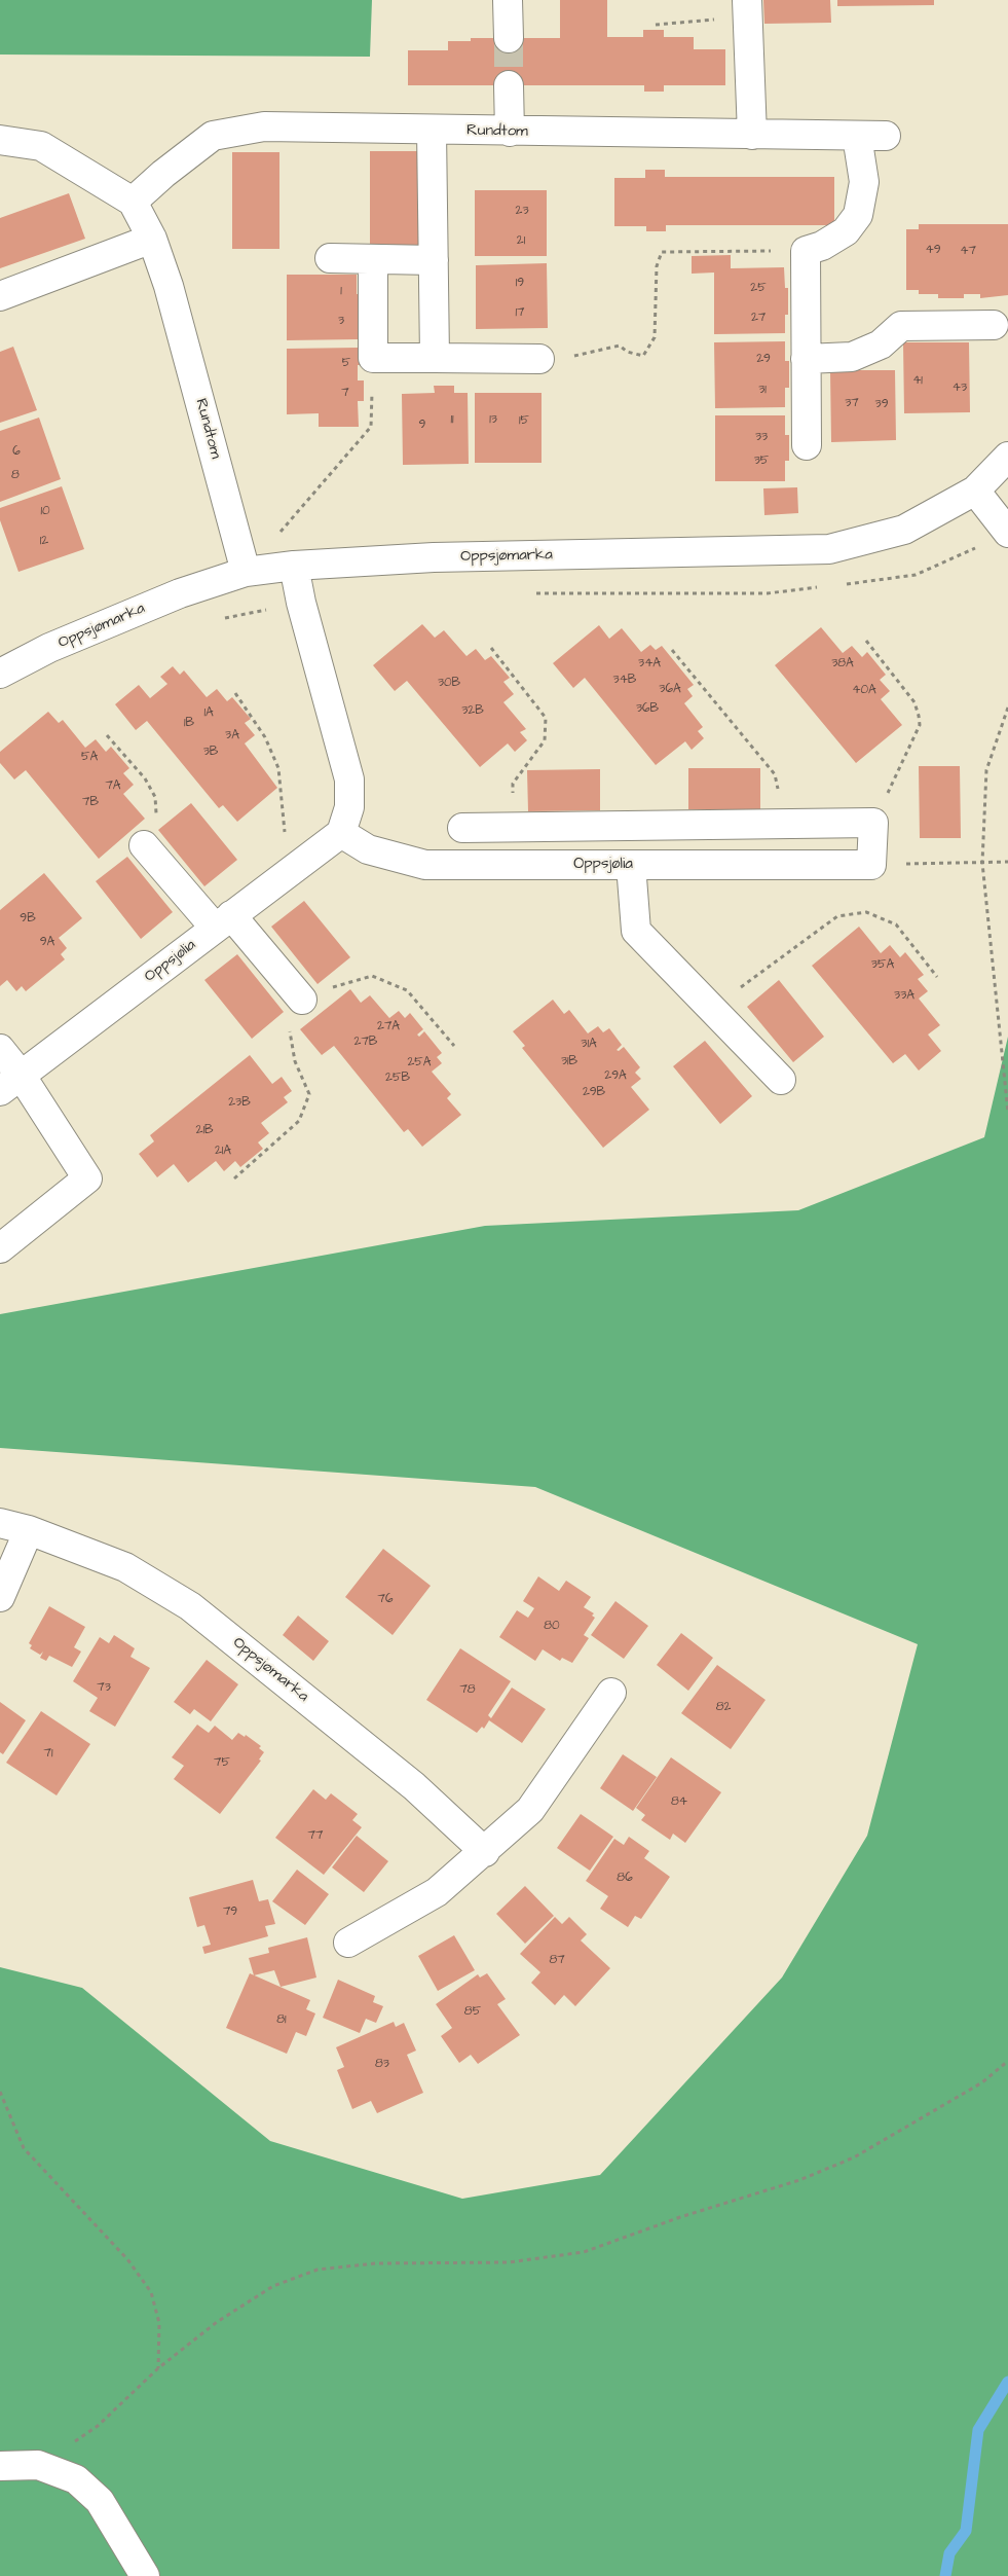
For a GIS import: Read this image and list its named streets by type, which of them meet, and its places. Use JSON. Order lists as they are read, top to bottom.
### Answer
{
  "streets": {
    "street": ["Rundtom", "Oppsjømarka", "Oppsjølia"]
  },
  "crossings": [
    ["Rundtom", "Oppsjømarka"]
  ],
  "house_numbers": [
    "23",
    "21",
    "49",
    "47",
    "19",
    "25",
    "1",
    "17",
    "27",
    "3",
    "29",
    "5",
    "41",
    "43",
    "31",
    "7",
    "37",
    "39",
    "11",
    "13",
    "15",
    "9",
    "33",
    "6",
    "35",
    "8",
    "10",
    "12",
    "34A",
    "38A",
    "34B",
    "30B",
    "36A",
    "40A",
    "36B",
    "32B",
    "1A",
    "1B",
    "3A",
    "3B",
    "5A",
    "7A",
    "7B",
    "9B",
    "9A",
    "35A",
    "33A",
    "27A",
    "27B",
    "31A",
    "31B",
    "25A",
    "29A",
    "25B",
    "29B",
    "23B",
    "21B",
    "21A",
    "76",
    "80",
    "73",
    "78",
    "82",
    "71",
    "75",
    "84",
    "77",
    "86",
    "79",
    "87",
    "85",
    "81",
    "83"
  ]
}
